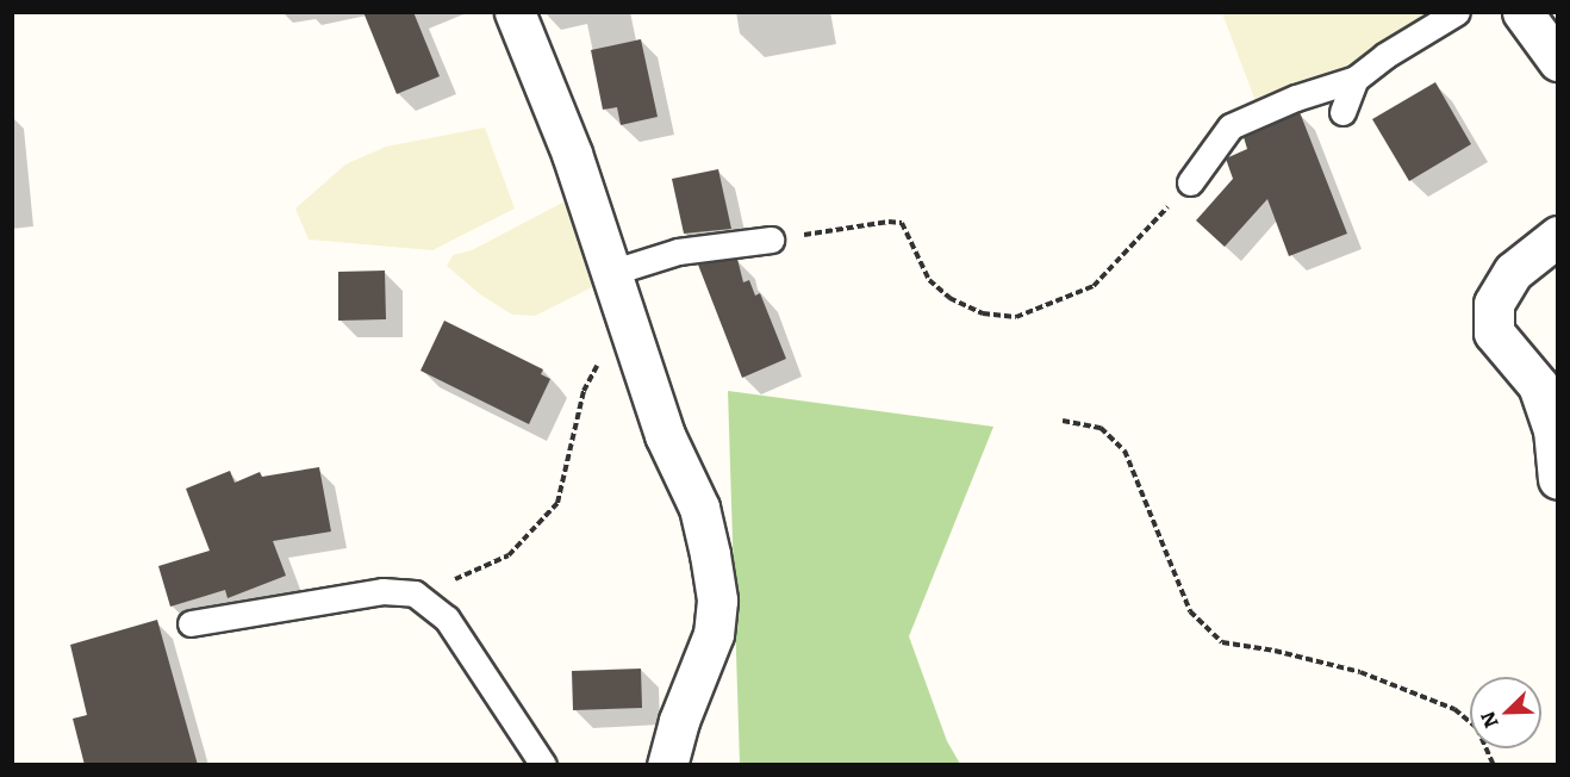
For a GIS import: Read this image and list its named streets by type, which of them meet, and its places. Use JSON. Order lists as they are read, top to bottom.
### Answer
{
  "north": "bottom left"
}
